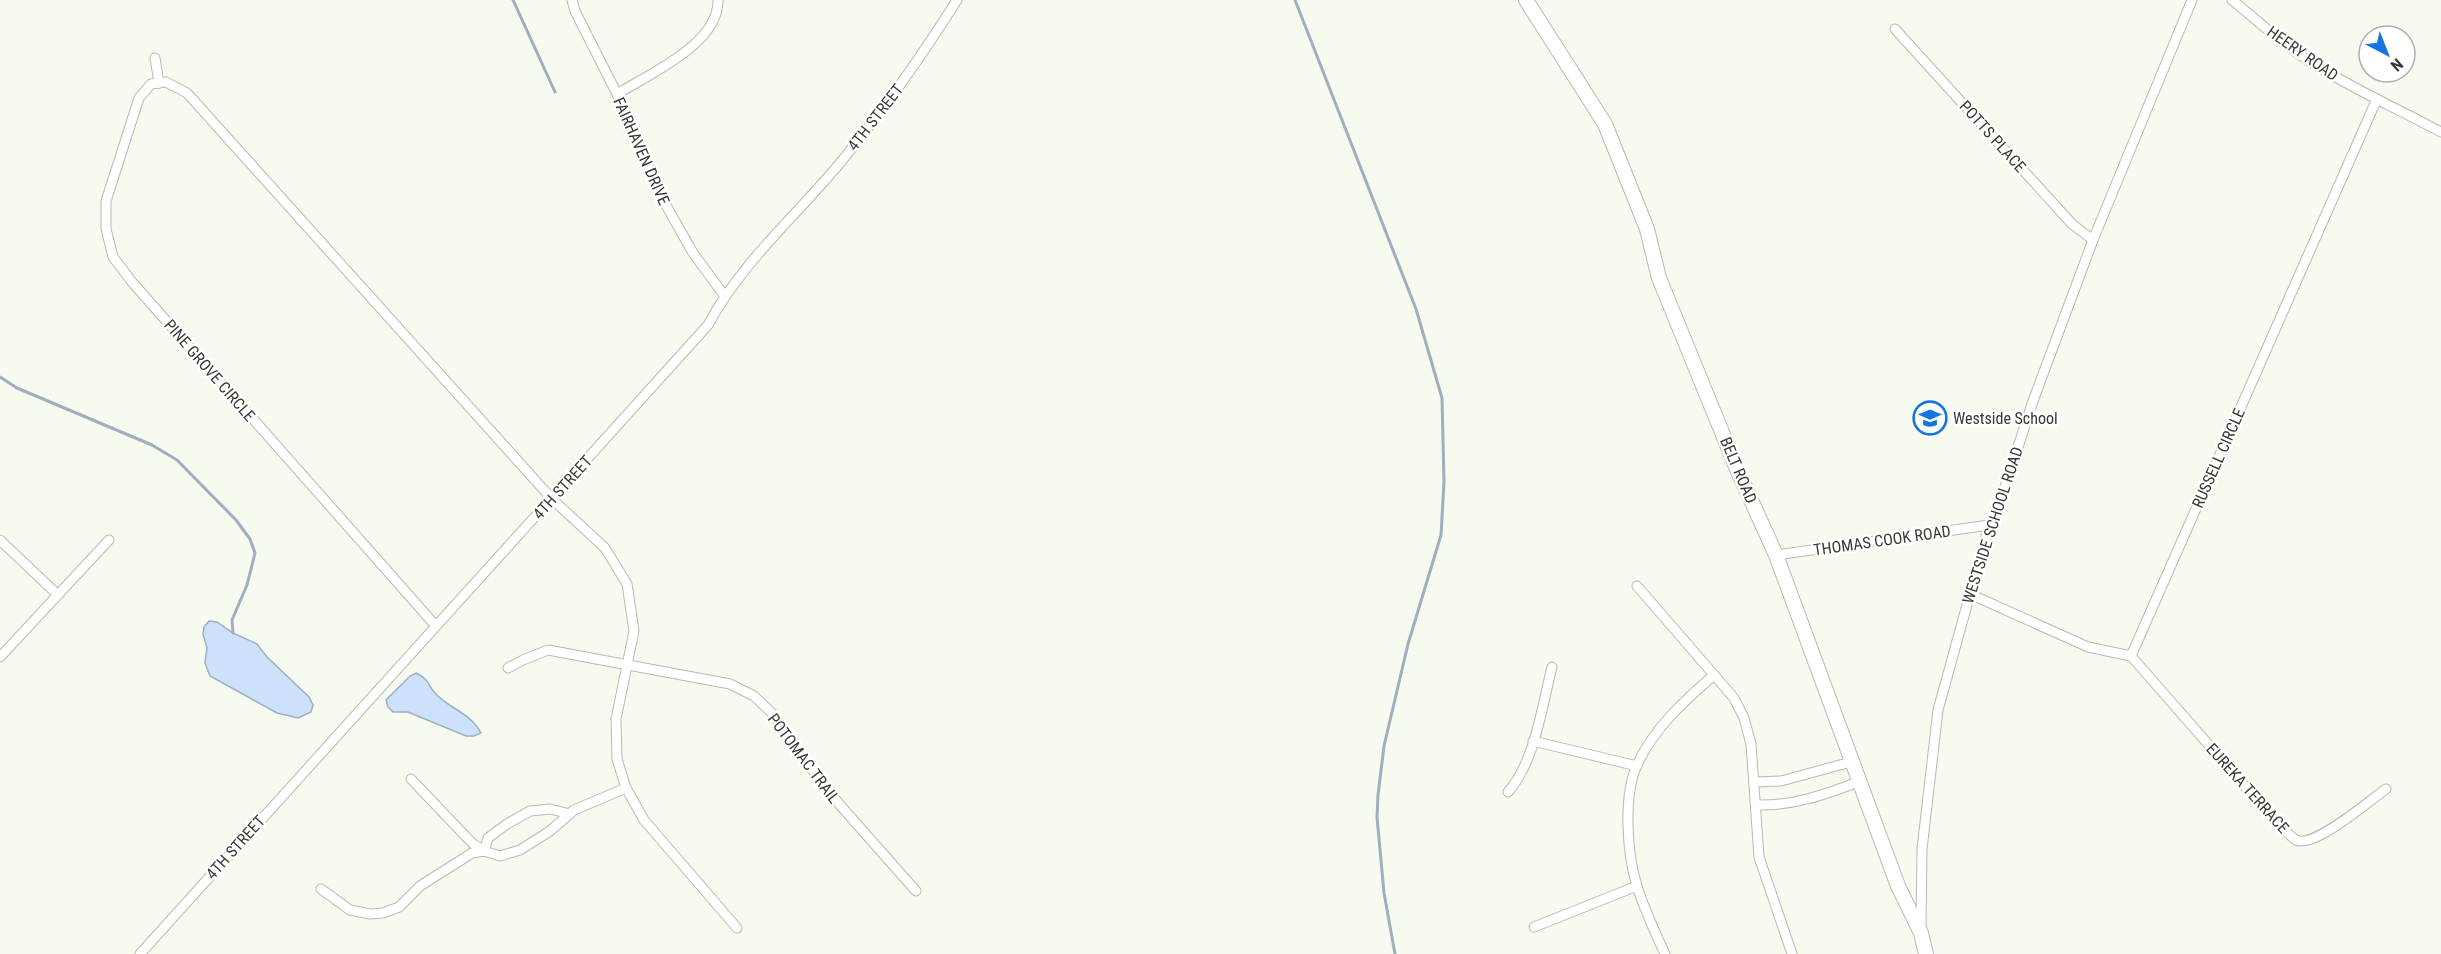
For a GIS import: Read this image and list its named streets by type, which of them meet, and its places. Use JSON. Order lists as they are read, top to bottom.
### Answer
{
  "streets": {
    "street": [
      "HEERY ROAD",
      "4TH STREET",
      "POTTS PLACE",
      "FAIRHAVEN DRIVE",
      "PINE GROVE CIRCLE",
      "RUSSELL CIRCLE",
      "BELT ROAD",
      "WESTSIDE SCHOOL ROAD",
      "THOMAS COOK ROAD",
      "POTOMAC TRAIL",
      "EUREKA TERRACE"
    ]
  },
  "crossings": [
    ["HEERY ROAD", "RUSSELL CIRCLE"],
    ["4TH STREET", "FAIRHAVEN DRIVE"],
    ["4TH STREET", "PINE GROVE CIRCLE"],
    ["POTTS PLACE", "WESTSIDE SCHOOL ROAD"],
    ["RUSSELL CIRCLE", "EUREKA TERRACE"],
    ["BELT ROAD", "WESTSIDE SCHOOL ROAD"],
    ["BELT ROAD", "THOMAS COOK ROAD"],
    ["WESTSIDE SCHOOL ROAD", "THOMAS COOK ROAD"]
  ],
  "places": {
    "school or university": ["Westside School"]
  },
  "north": "bottom right"
}
